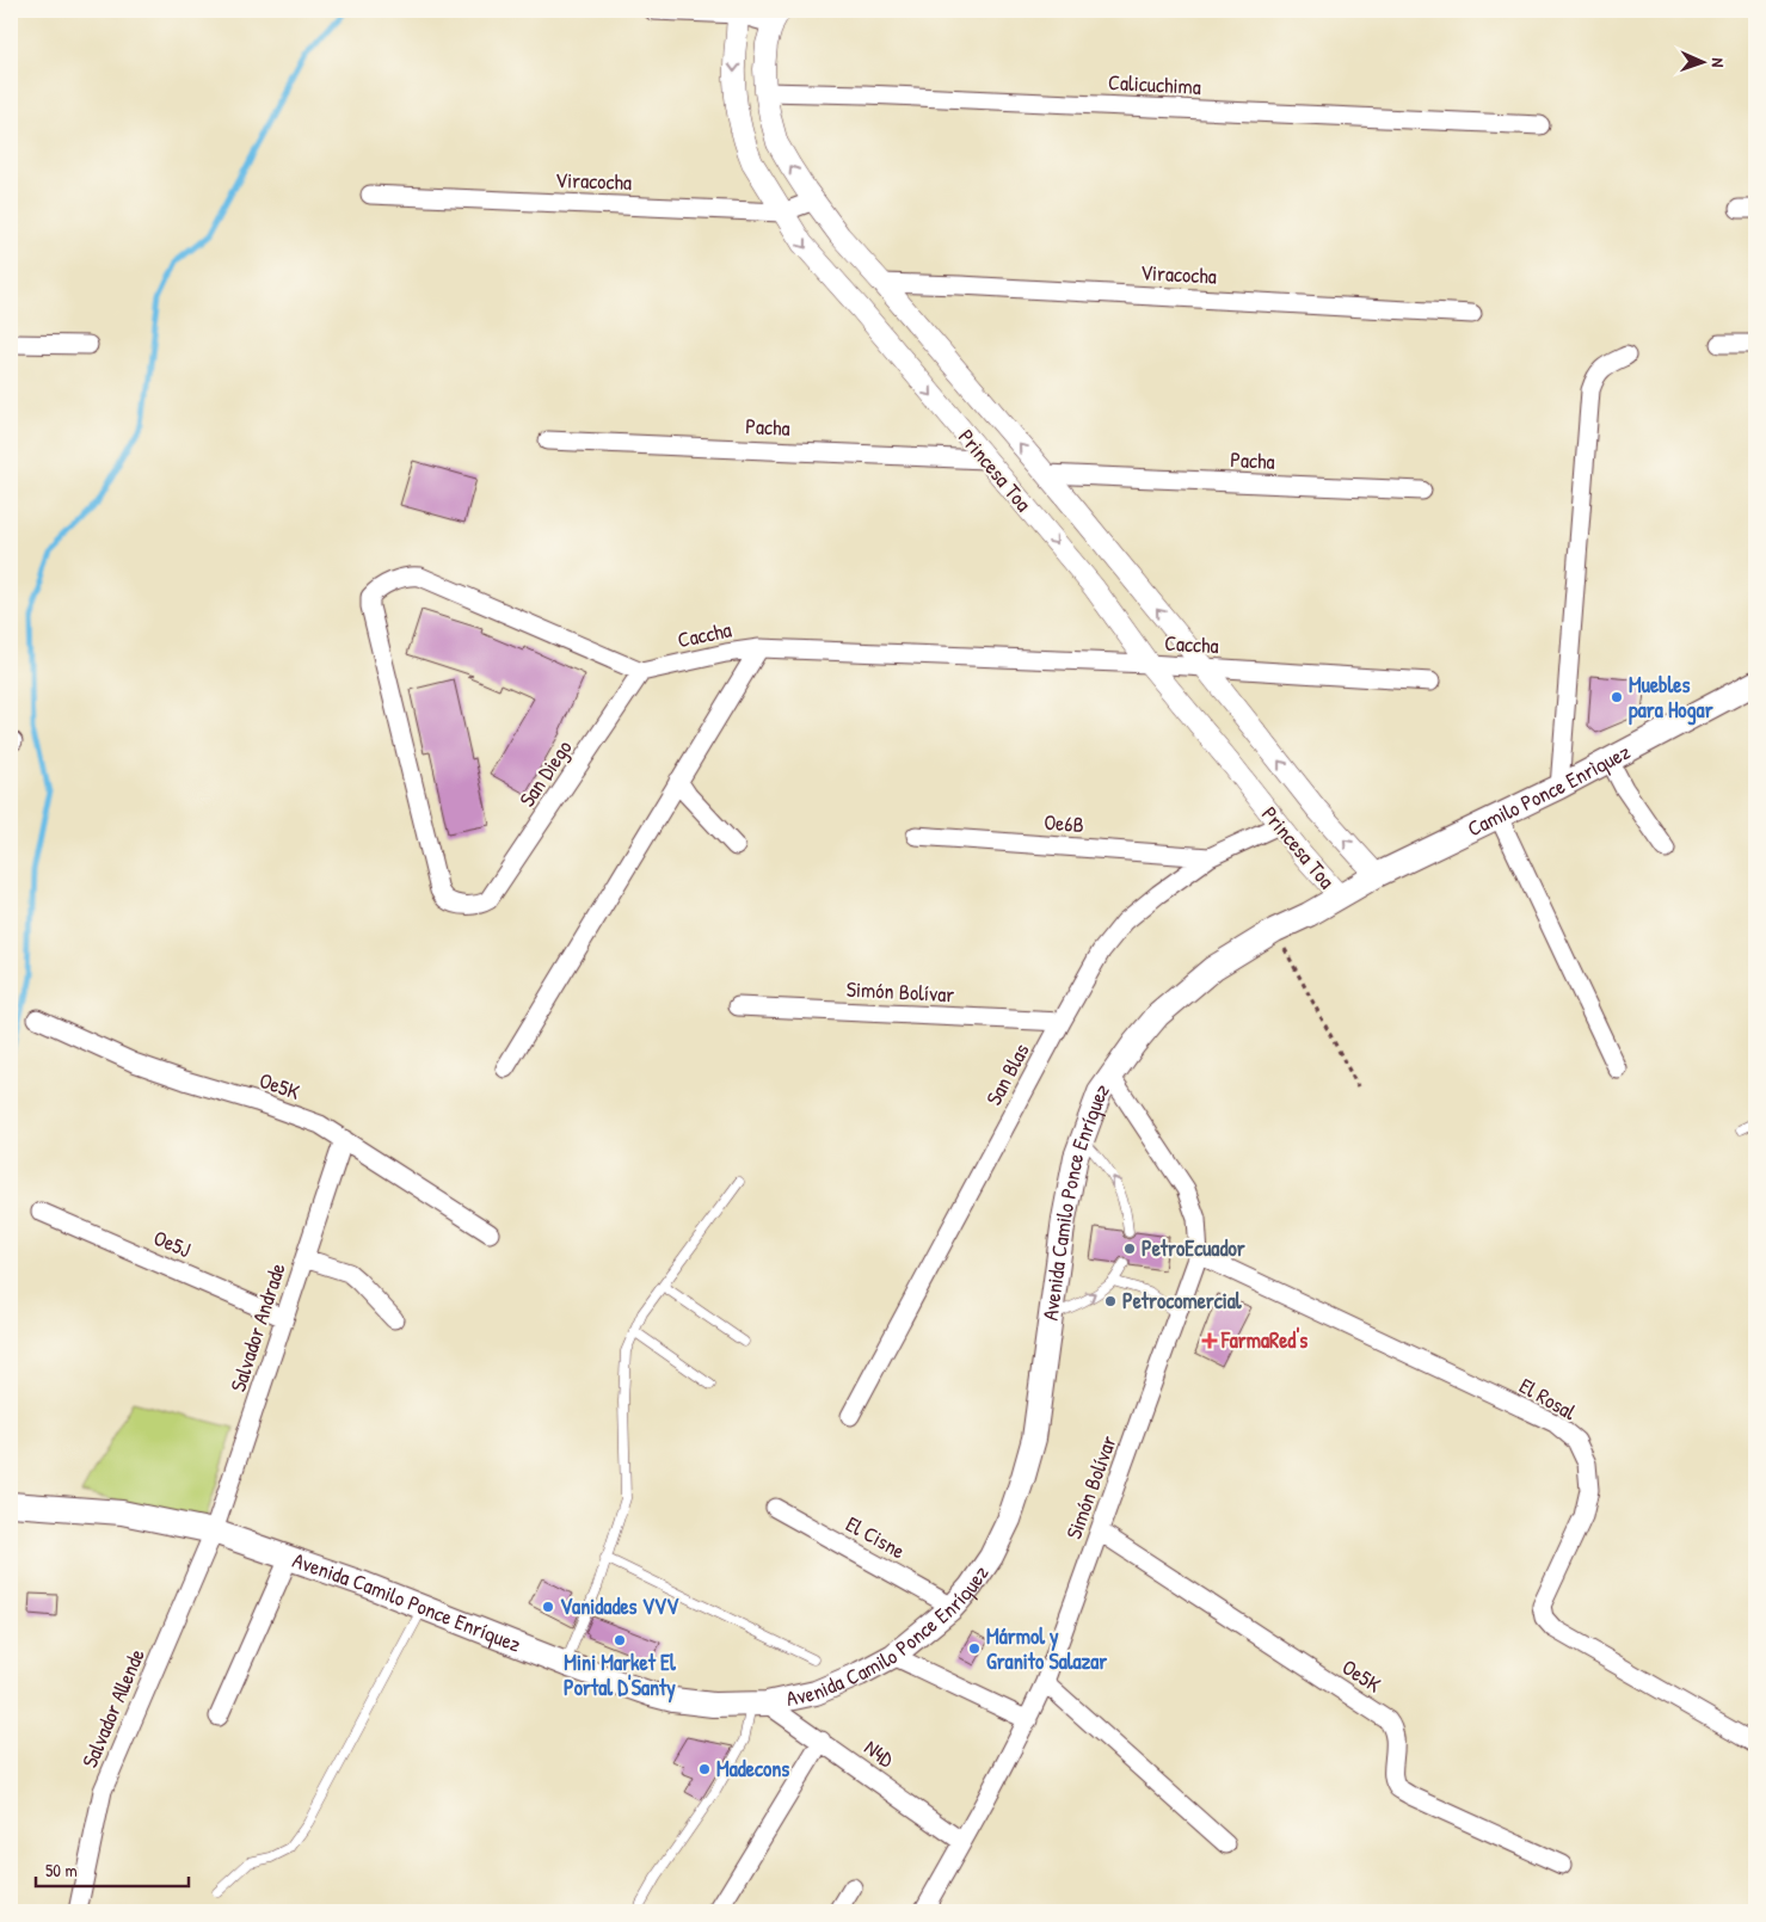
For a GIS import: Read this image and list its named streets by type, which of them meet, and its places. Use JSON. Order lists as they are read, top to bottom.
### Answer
{
  "streets": {
    "main road": ["Camilo Ponce Enrìquez", "Avenida Camilo Ponce Enríquez"],
    "street": [
      "Calicuchima",
      "Viracocha",
      "Pacha",
      "Princesa Toa",
      "Caccha",
      "San Diego",
      "Oe6B",
      "Simón Bolívar",
      "San Blas",
      "Oe5K",
      "Oe5J",
      "Salvador Andrade",
      "El Rosal",
      "El Cisne",
      "Salvador Allende",
      "N4D"
    ]
  },
  "crossings": [
    ["Calicuchima", "Princesa Toa"],
    ["Viracocha", "Princesa Toa"],
    ["Pacha", "Princesa Toa"],
    ["Princesa Toa", "Caccha"],
    ["Princesa Toa", "Camilo Ponce Enrìquez"],
    ["Princesa Toa", "San Blas"],
    ["Princesa Toa", "Avenida Camilo Ponce Enríquez"],
    ["Caccha", "San Diego"],
    ["Camilo Ponce Enrìquez", "Avenida Camilo Ponce Enríquez"],
    ["Oe6B", "San Blas"],
    ["Simón Bolívar", "San Blas"],
    ["Simón Bolívar", "Oe5K"],
    ["Simón Bolívar", "Avenida Camilo Ponce Enríquez"],
    ["Simón Bolívar", "El Rosal"],
    ["Simón Bolívar", "N4D"],
    ["Oe5K", "Salvador Andrade"],
    ["Avenida Camilo Ponce Enríquez", "Salvador Andrade"],
    ["Avenida Camilo Ponce Enríquez", "El Cisne"],
    ["Avenida Camilo Ponce Enríquez", "Salvador Allende"],
    ["Avenida Camilo Ponce Enríquez", "N4D"],
    ["Oe5J", "Salvador Andrade"],
    ["Salvador Andrade", "Salvador Allende"]
  ],
  "places": {
    "other": [
      "Muebles para Hogar",
      "PetroEcuador",
      "Petrocomercial",
      "Vanidades VVV",
      "Mini Market El Portal D'Santy",
      "Mármol y Granito Salazar",
      "Madecons"
    ],
    "health": ["FarmaRed's"]
  },
  "scale_bar": "50 m",
  "north": "right"
}
